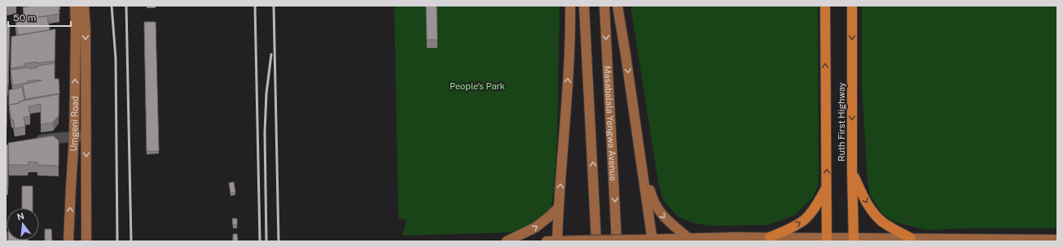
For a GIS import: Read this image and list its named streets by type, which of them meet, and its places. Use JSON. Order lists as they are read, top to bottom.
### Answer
{
  "streets": {
    "highway": ["Ruth First Highway"],
    "main road": ["Umgeni Road", "Masabalala Yengwa Avenue"]
  },
  "parks": ["People's Park"],
  "scale_bar": "50 m",
  "north": "top"
}
